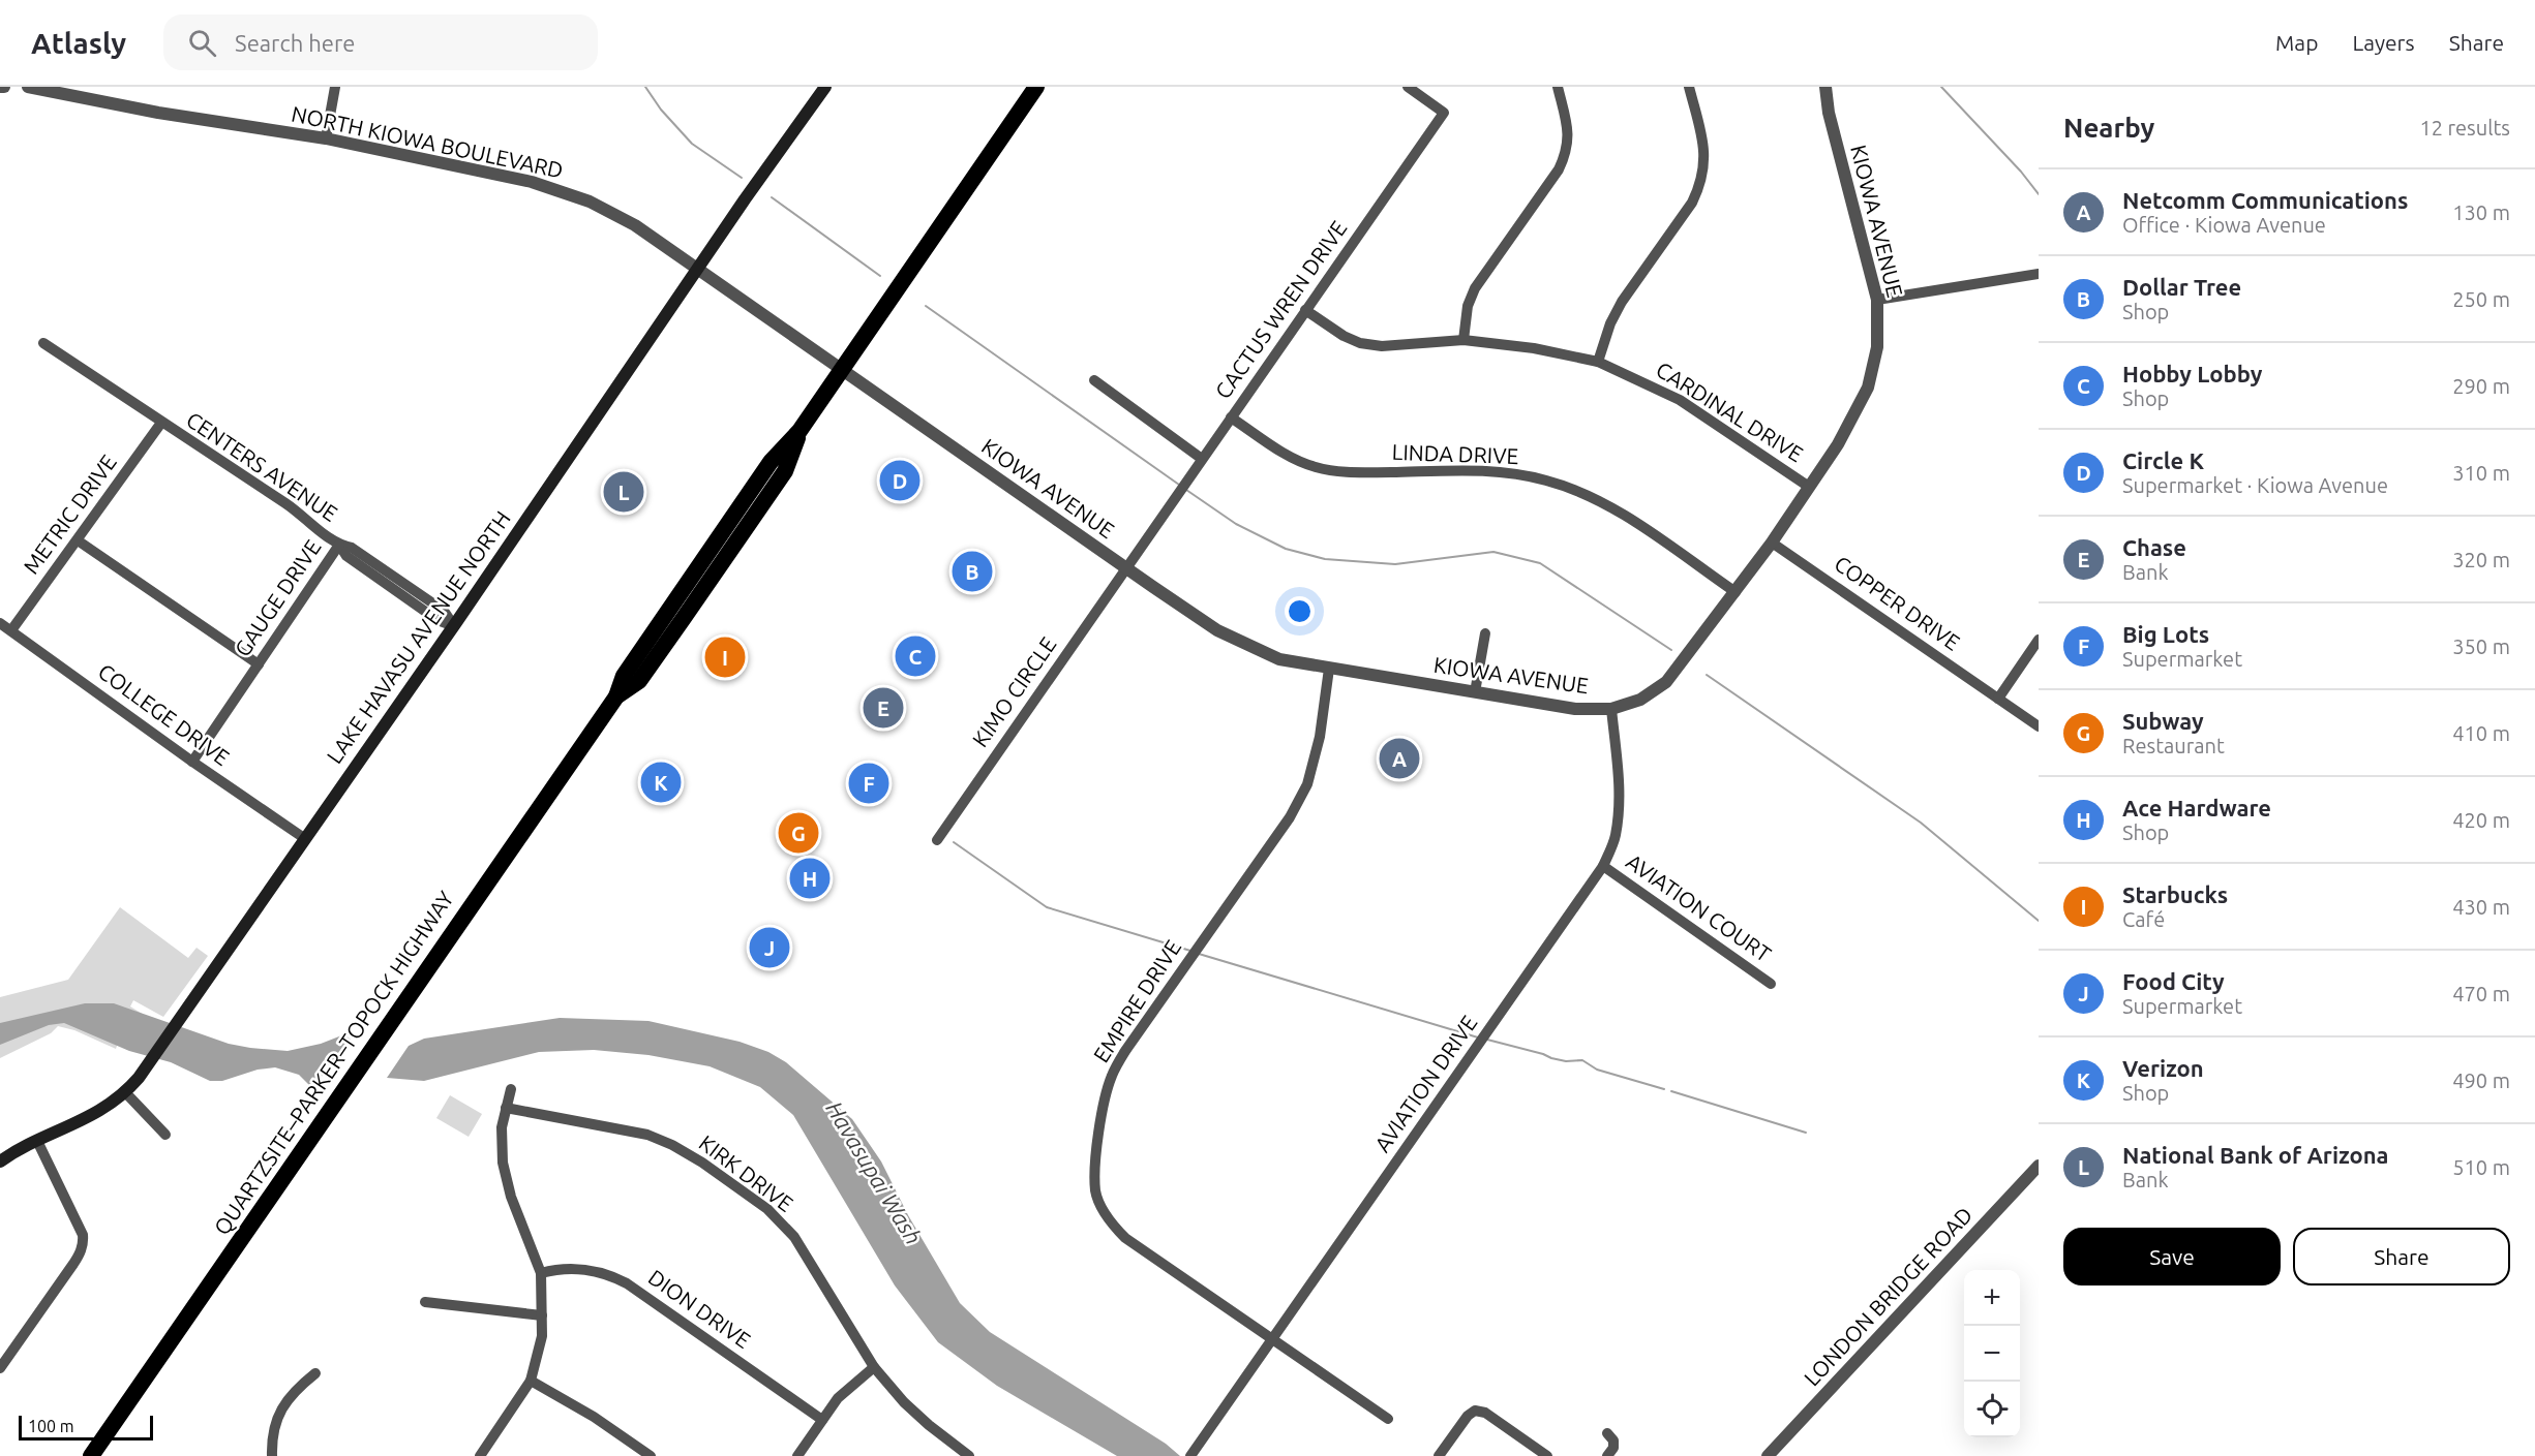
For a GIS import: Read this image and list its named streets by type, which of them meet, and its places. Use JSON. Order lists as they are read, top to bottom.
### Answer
{
  "streets": {
    "highway": ["QUARTZSITE–PARKER–TOPOCK HIGHWAY"],
    "main road": ["LAKE HAVASU AVENUE NORTH"],
    "street": [
      "NORTH KIOWA BOULEVARD",
      "KIOWA AVENUE",
      "CACTUS WREN DRIVE",
      "CARDINAL DRIVE",
      "LINDA DRIVE",
      "CENTERS AVENUE",
      "METRIC DRIVE",
      "GAUGE DRIVE",
      "COPPER DRIVE",
      "KIMO CIRCLE",
      "COLLEGE DRIVE",
      "AVIATION COURT",
      "EMPIRE DRIVE",
      "AVIATION DRIVE",
      "KIRK DRIVE",
      "LONDON BRIDGE ROAD",
      "DION DRIVE"
    ]
  },
  "crossings": [
    ["NORTH KIOWA BOULEVARD", "KIOWA AVENUE"],
    ["NORTH KIOWA BOULEVARD", "LAKE HAVASU AVENUE NORTH"],
    ["NORTH KIOWA BOULEVARD", "QUARTZSITE–PARKER–TOPOCK HIGHWAY"],
    ["KIOWA AVENUE", "CACTUS WREN DRIVE"],
    ["KIOWA AVENUE", "CARDINAL DRIVE"],
    ["KIOWA AVENUE", "LINDA DRIVE"],
    ["KIOWA AVENUE", "COPPER DRIVE"],
    ["KIOWA AVENUE", "KIMO CIRCLE"],
    ["KIOWA AVENUE", "EMPIRE DRIVE"],
    ["KIOWA AVENUE", "QUARTZSITE–PARKER–TOPOCK HIGHWAY"],
    ["KIOWA AVENUE", "AVIATION DRIVE"],
    ["CACTUS WREN DRIVE", "CARDINAL DRIVE"],
    ["CACTUS WREN DRIVE", "LINDA DRIVE"],
    ["CACTUS WREN DRIVE", "KIMO CIRCLE"],
    ["CENTERS AVENUE", "METRIC DRIVE"],
    ["CENTERS AVENUE", "GAUGE DRIVE"],
    ["CENTERS AVENUE", "LAKE HAVASU AVENUE NORTH"],
    ["METRIC DRIVE", "COLLEGE DRIVE"],
    ["GAUGE DRIVE", "COLLEGE DRIVE"],
    ["LAKE HAVASU AVENUE NORTH", "COLLEGE DRIVE"],
    ["AVIATION COURT", "AVIATION DRIVE"],
    ["EMPIRE DRIVE", "AVIATION DRIVE"]
  ],
  "water": ["Havasupai Wash"],
  "scale_bar": "100 m",
  "page": {
    "header": "Atlasly",
    "search": "Search here",
    "nav": ["Map", "Layers", "Share"],
    "heading": ["Nearby", "12 results"],
    "list": [
      {
        "mark": "A",
        "name": "Netcomm Communications",
        "note": "Office · Kiowa Avenue",
        "value": "130 m"
      },
      {
        "mark": "B",
        "name": "Dollar Tree",
        "note": "Shop",
        "value": "250 m"
      },
      {
        "mark": "C",
        "name": "Hobby Lobby",
        "note": "Shop",
        "value": "290 m"
      },
      {
        "mark": "D",
        "name": "Circle K",
        "note": "Supermarket · Kiowa Avenue",
        "value": "310 m"
      },
      {
        "mark": "E",
        "name": "Chase",
        "note": "Bank",
        "value": "320 m"
      },
      {
        "mark": "F",
        "name": "Big Lots",
        "note": "Supermarket",
        "value": "350 m"
      },
      {
        "mark": "G",
        "name": "Subway",
        "note": "Restaurant",
        "value": "410 m"
      },
      {
        "mark": "H",
        "name": "Ace Hardware",
        "note": "Shop",
        "value": "420 m"
      },
      {
        "mark": "I",
        "name": "Starbucks",
        "note": "Café",
        "value": "430 m"
      },
      {
        "mark": "J",
        "name": "Food City",
        "note": "Supermarket",
        "value": "470 m"
      },
      {
        "mark": "K",
        "name": "Verizon",
        "note": "Shop",
        "value": "490 m"
      },
      {
        "mark": "L",
        "name": "National Bank of Arizona",
        "note": "Bank",
        "value": "510 m"
      }
    ],
    "pins": [
      "D",
      "L",
      "B",
      "C",
      "I",
      "E",
      "A",
      "K",
      "F",
      "G",
      "H",
      "J"
    ],
    "buttons": ["Save", "Share"],
    "map_buttons": ["+", "−"],
    "scale": "100 m"
  }
}
